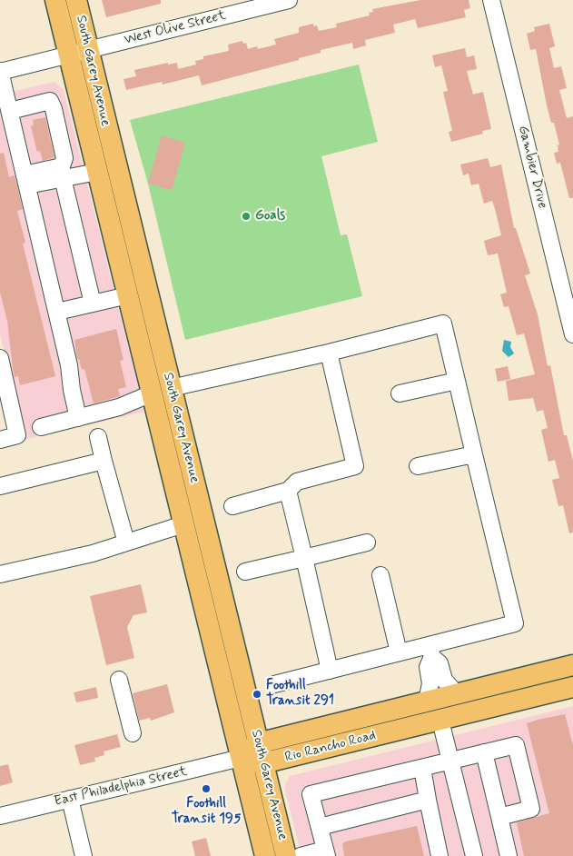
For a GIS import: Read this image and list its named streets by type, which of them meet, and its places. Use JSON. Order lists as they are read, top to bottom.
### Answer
{
  "streets": {
    "main road": ["South Garey Avenue", "Rio Rancho Road"],
    "street": ["West Olive Street", "Gambier Drive", "East Philadelphia Street"]
  },
  "crossings": [
    ["West Olive Street", "South Garey Avenue"],
    ["South Garey Avenue", "Rio Rancho Road"],
    ["South Garey Avenue", "East Philadelphia Street"],
    ["Rio Rancho Road", "East Philadelphia Street"]
  ],
  "places": ["Goals", "Foothill Transit 291", "Foothill Transit 195"]
}
